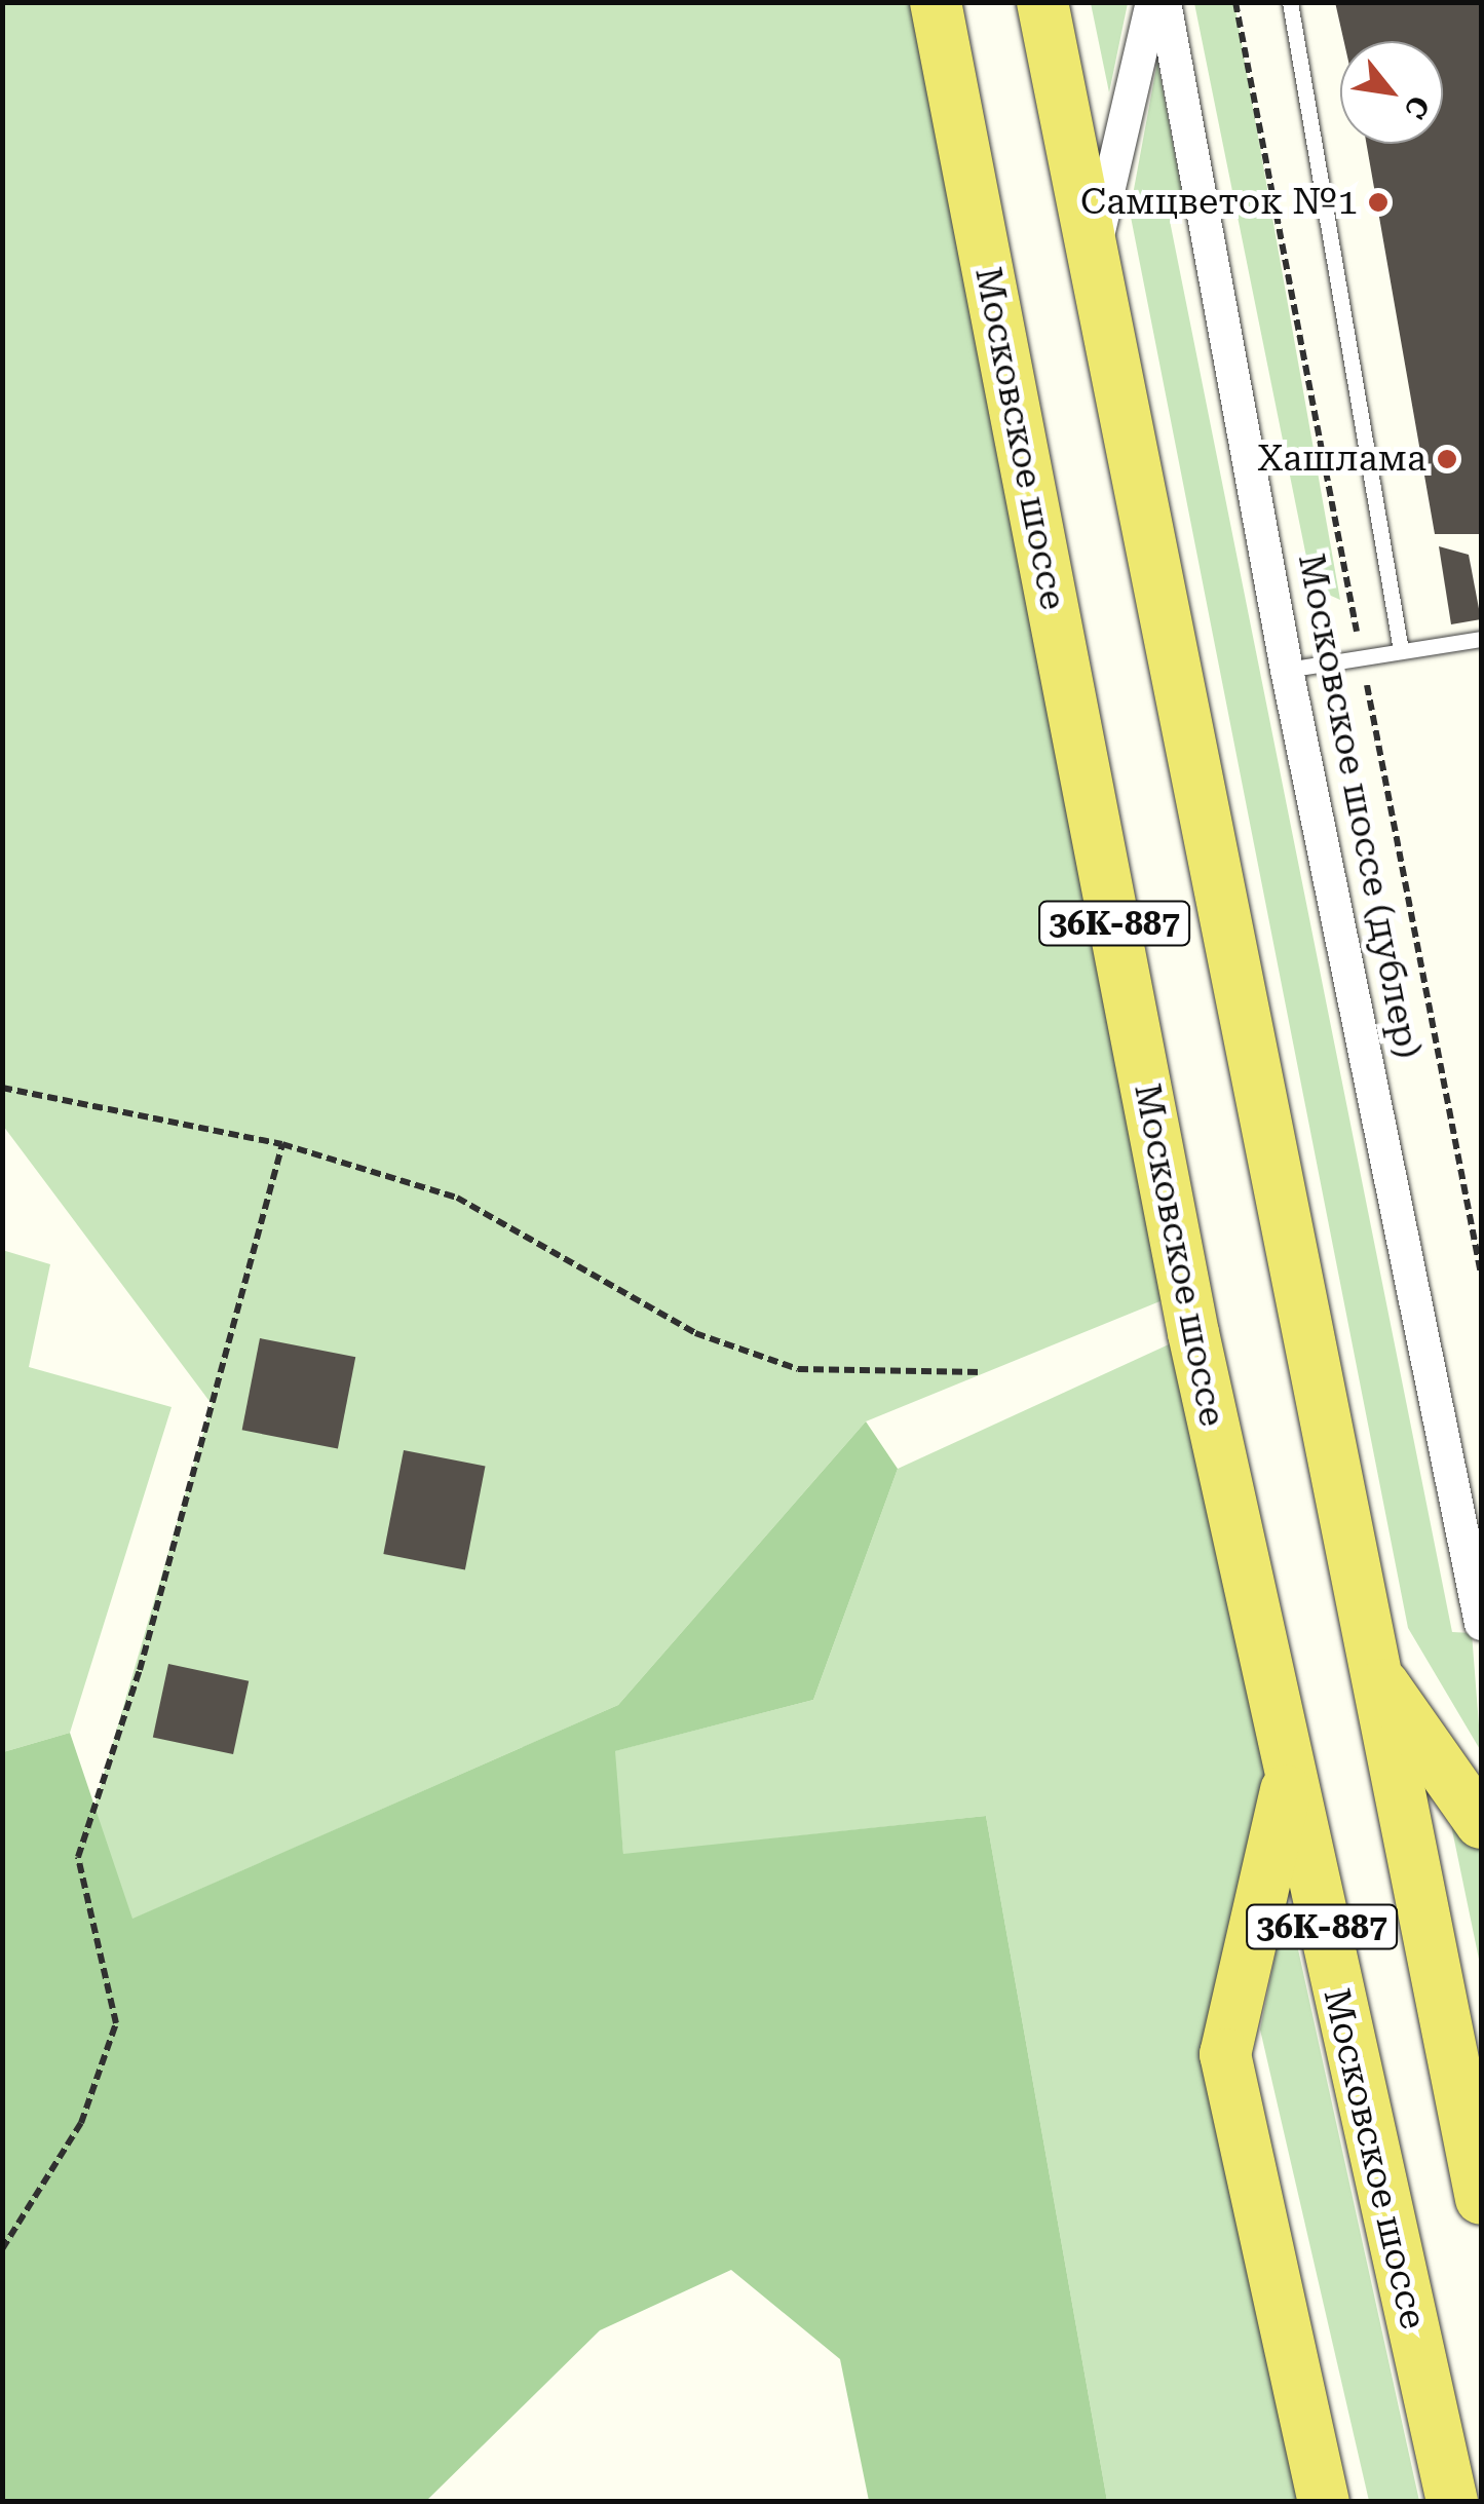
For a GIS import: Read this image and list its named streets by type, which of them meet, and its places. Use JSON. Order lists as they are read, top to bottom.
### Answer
{
  "streets": {
    "main road": ["Московское шоссе", "36К-887"],
    "street": ["Московское шоссе (дублер)"]
  },
  "places": ["Самцветок №1", "Хашлама"],
  "north": "bottom right"
}
